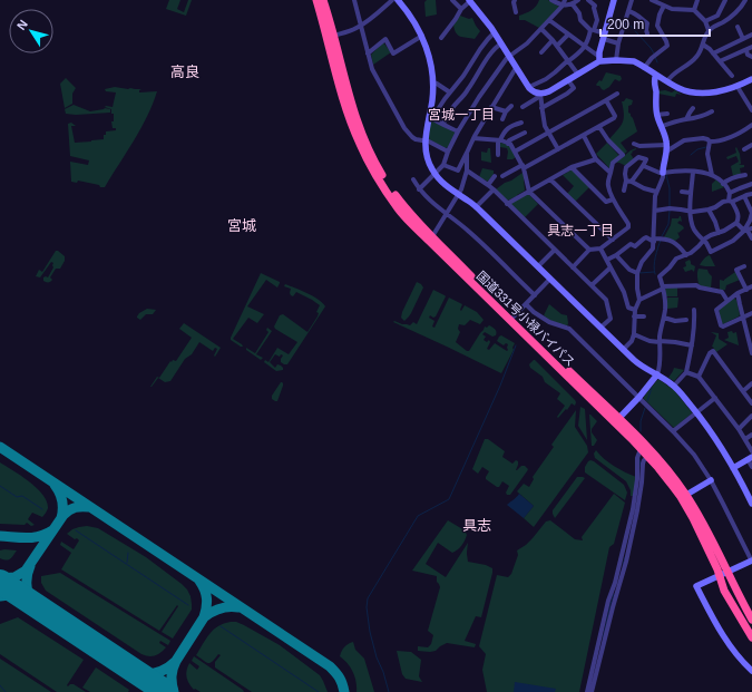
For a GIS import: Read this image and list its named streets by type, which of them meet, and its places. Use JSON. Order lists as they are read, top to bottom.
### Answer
{
  "streets": {
    "highway": ["国道331号小禄バイパス"]
  },
  "districts": [
    "高良",
    "宮城一丁目",
    "宮城",
    "具志一丁目",
    "具志"
  ],
  "scale_bar": "200 m",
  "north": "top left"
}
